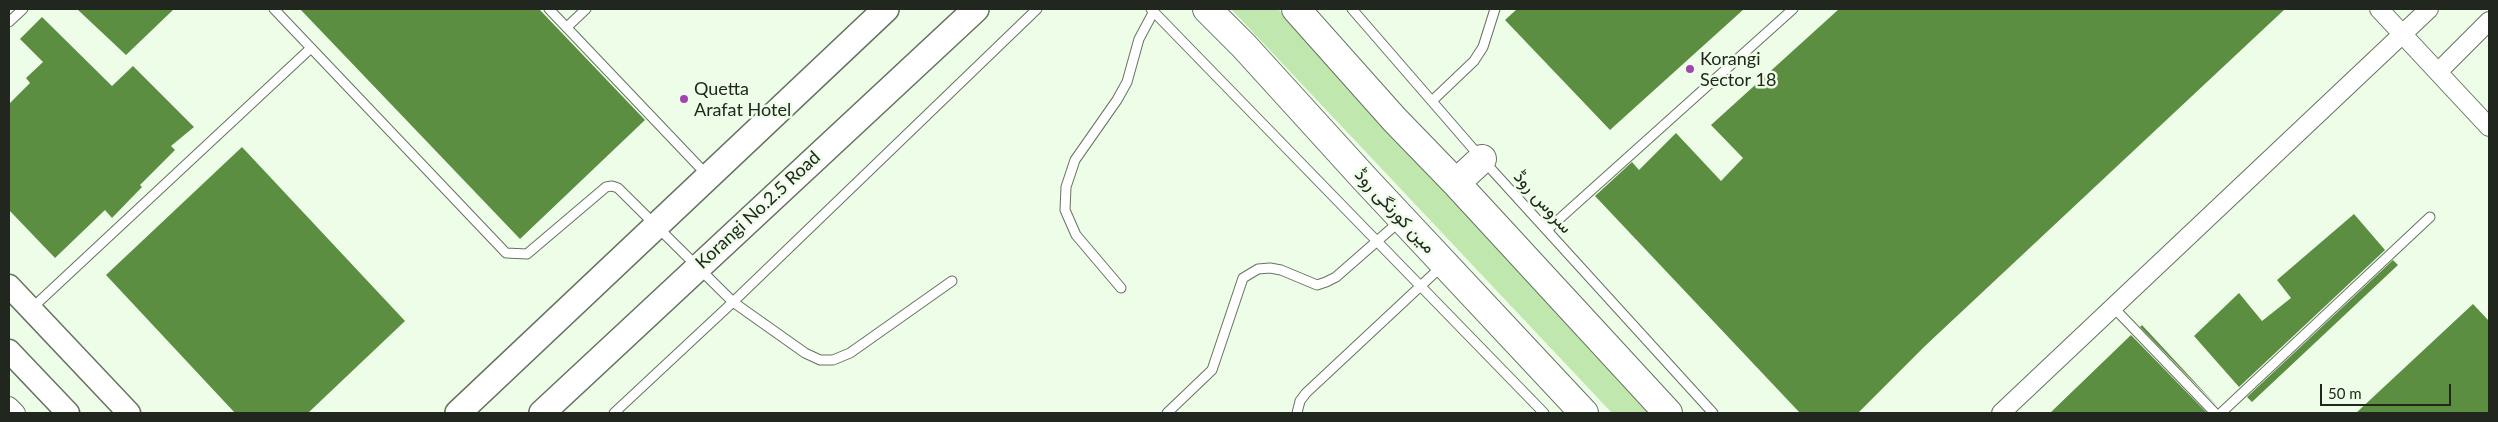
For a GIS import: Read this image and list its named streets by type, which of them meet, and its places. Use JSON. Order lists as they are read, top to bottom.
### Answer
{
  "streets": {
    "main road": ["Korangi No.2.5 Road", "مین کورنگی روڈ"],
    "lane": ["سروس روڈ"]
  },
  "places": ["Korangi Sector 18", "Quetta Arafat Hotel"],
  "scale_bar": "50 m"
}
